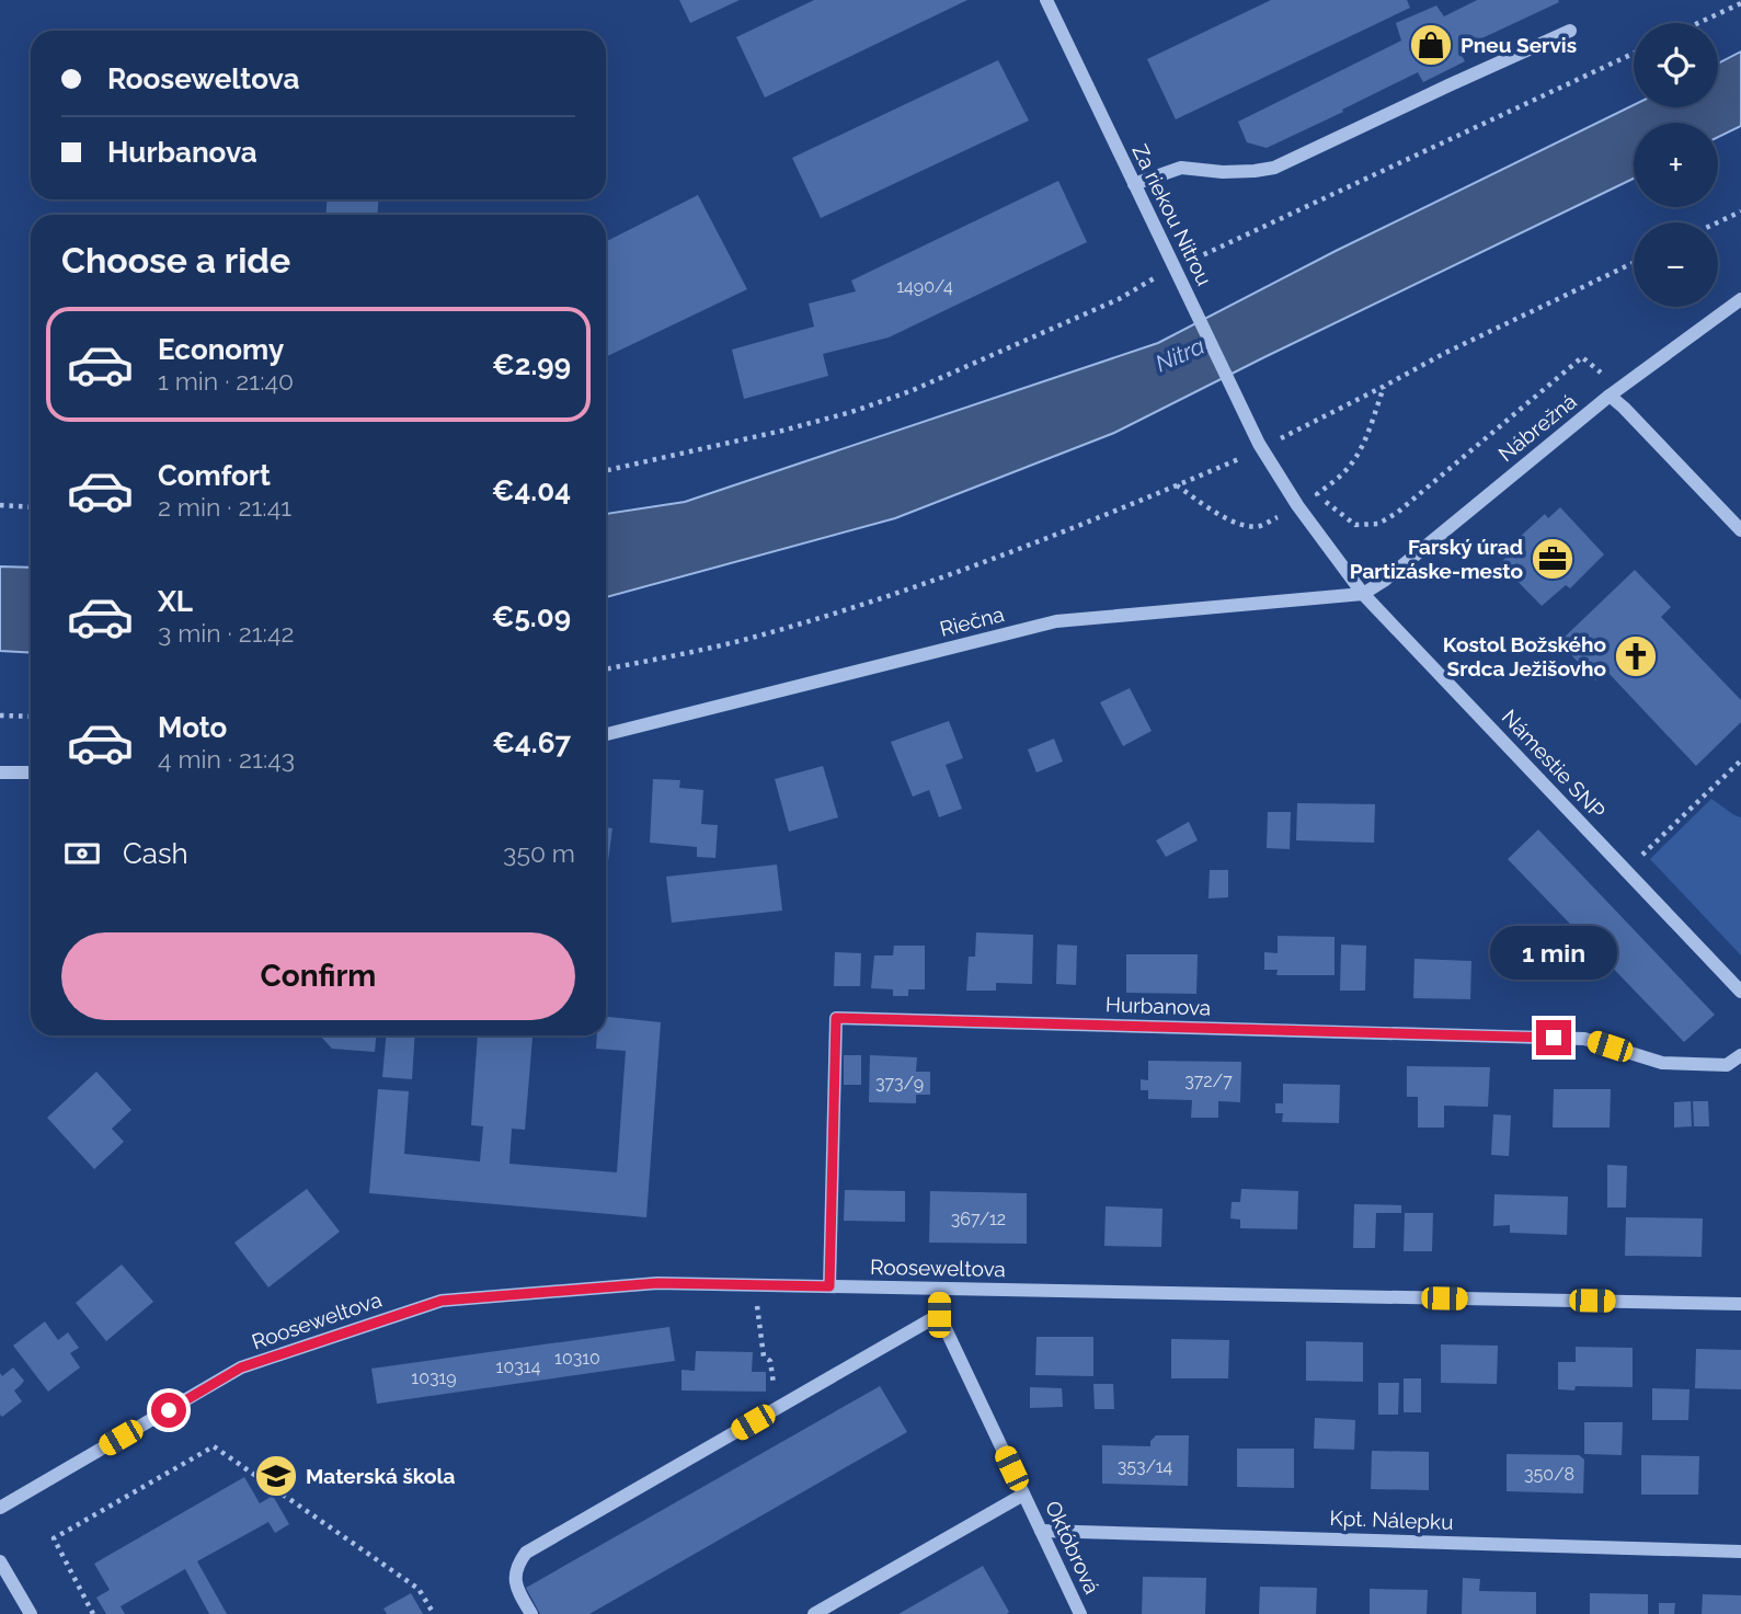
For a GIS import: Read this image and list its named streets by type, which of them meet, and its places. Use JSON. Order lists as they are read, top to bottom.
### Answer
{
  "streets": {
    "street": [
      "Za riekou Nitrou",
      "Nábrežná",
      "Riečna",
      "Námestie SNP",
      "Hurbanova",
      "Rooseweltova",
      "Kpt. Nálepku",
      "Októbrová"
    ]
  },
  "crossings": [
    ["Za riekou Nitrou", "Námestie SNP"],
    ["Nábrežná", "Riečna"],
    ["Nábrežná", "Námestie SNP"],
    ["Riečna", "Námestie SNP"],
    ["Hurbanova", "Rooseweltova"],
    ["Rooseweltova", "Októbrová"],
    ["Kpt. Nálepku", "Októbrová"]
  ],
  "water": ["Nitra"],
  "places": {
    "shop": ["Pneu Servis"],
    "office": ["Farský úrad Partizáske-mesto"],
    "church": ["Kostol Božského Srdca Ježišovho"],
    "school or university": ["Materská škola"]
  },
  "house_numbers": [
    "1490/4",
    "372/7",
    "373/9",
    "367/12",
    "10310",
    "10314",
    "10319",
    "353/14",
    "350/8"
  ],
  "page": {
    "map_buttons": ["+", "−"],
    "banner": ["Rooseweltova", "Hurbanova"],
    "heading": "Choose a ride",
    "list": [
      {
        "name": "Economy",
        "note": "1 min · 21:40",
        "value": "€2.99"
      },
      {
        "name": "Comfort",
        "note": "2 min · 21:41",
        "value": "€4.04"
      },
      {
        "name": "XL",
        "note": "3 min · 21:42",
        "value": "€5.09"
      },
      {
        "name": "Moto",
        "note": "4 min · 21:43",
        "value": "€4.67"
      }
    ],
    "pay": ["Cash", "350 m"],
    "buttons": "Confirm",
    "bubble": "1 min"
  }
}
